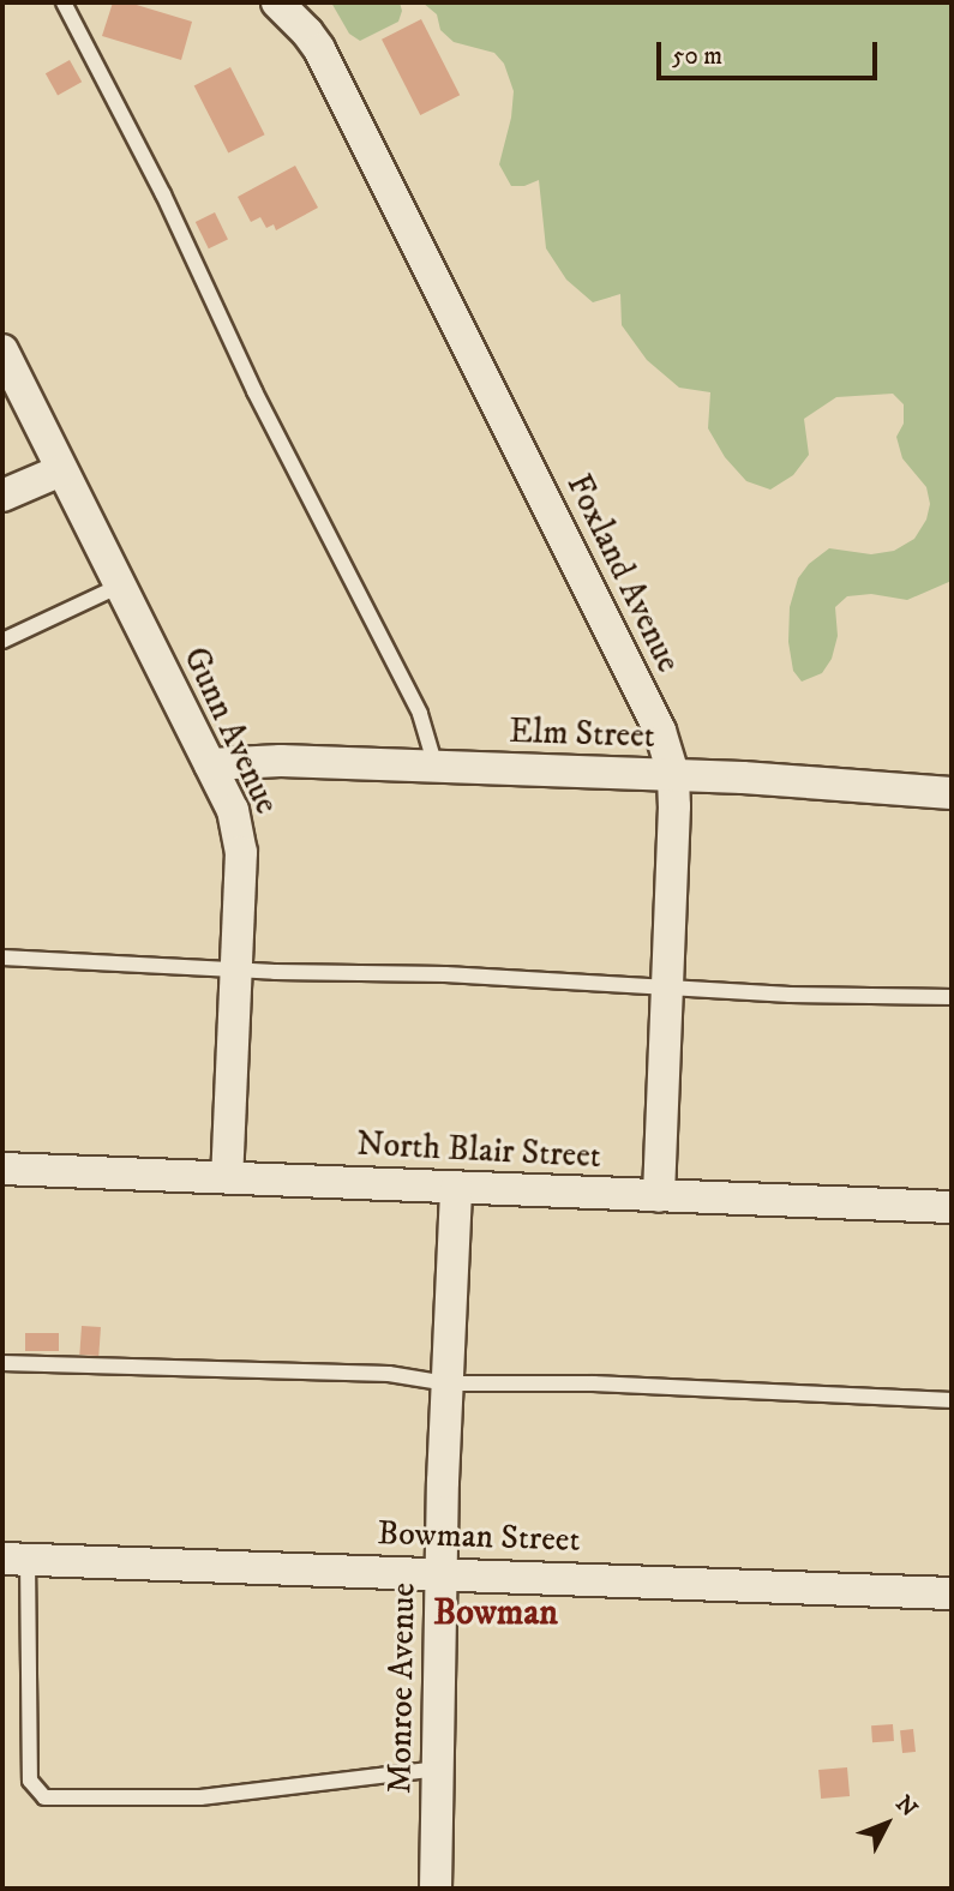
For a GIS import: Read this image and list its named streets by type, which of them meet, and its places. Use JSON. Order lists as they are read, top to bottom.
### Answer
{
  "streets": {
    "street": [
      "Foxland Avenue",
      "Gunn Avenue",
      "Elm Street",
      "North Blair Street",
      "Bowman Street",
      "Monroe Avenue"
    ]
  },
  "crossings": [
    ["Foxland Avenue", "Elm Street"],
    ["Foxland Avenue", "North Blair Street"],
    ["Gunn Avenue", "Elm Street"],
    ["Gunn Avenue", "North Blair Street"],
    ["North Blair Street", "Monroe Avenue"],
    ["Bowman Street", "Monroe Avenue"]
  ],
  "districts": ["Bowman"],
  "scale_bar": "50 m",
  "north": "top right"
}
